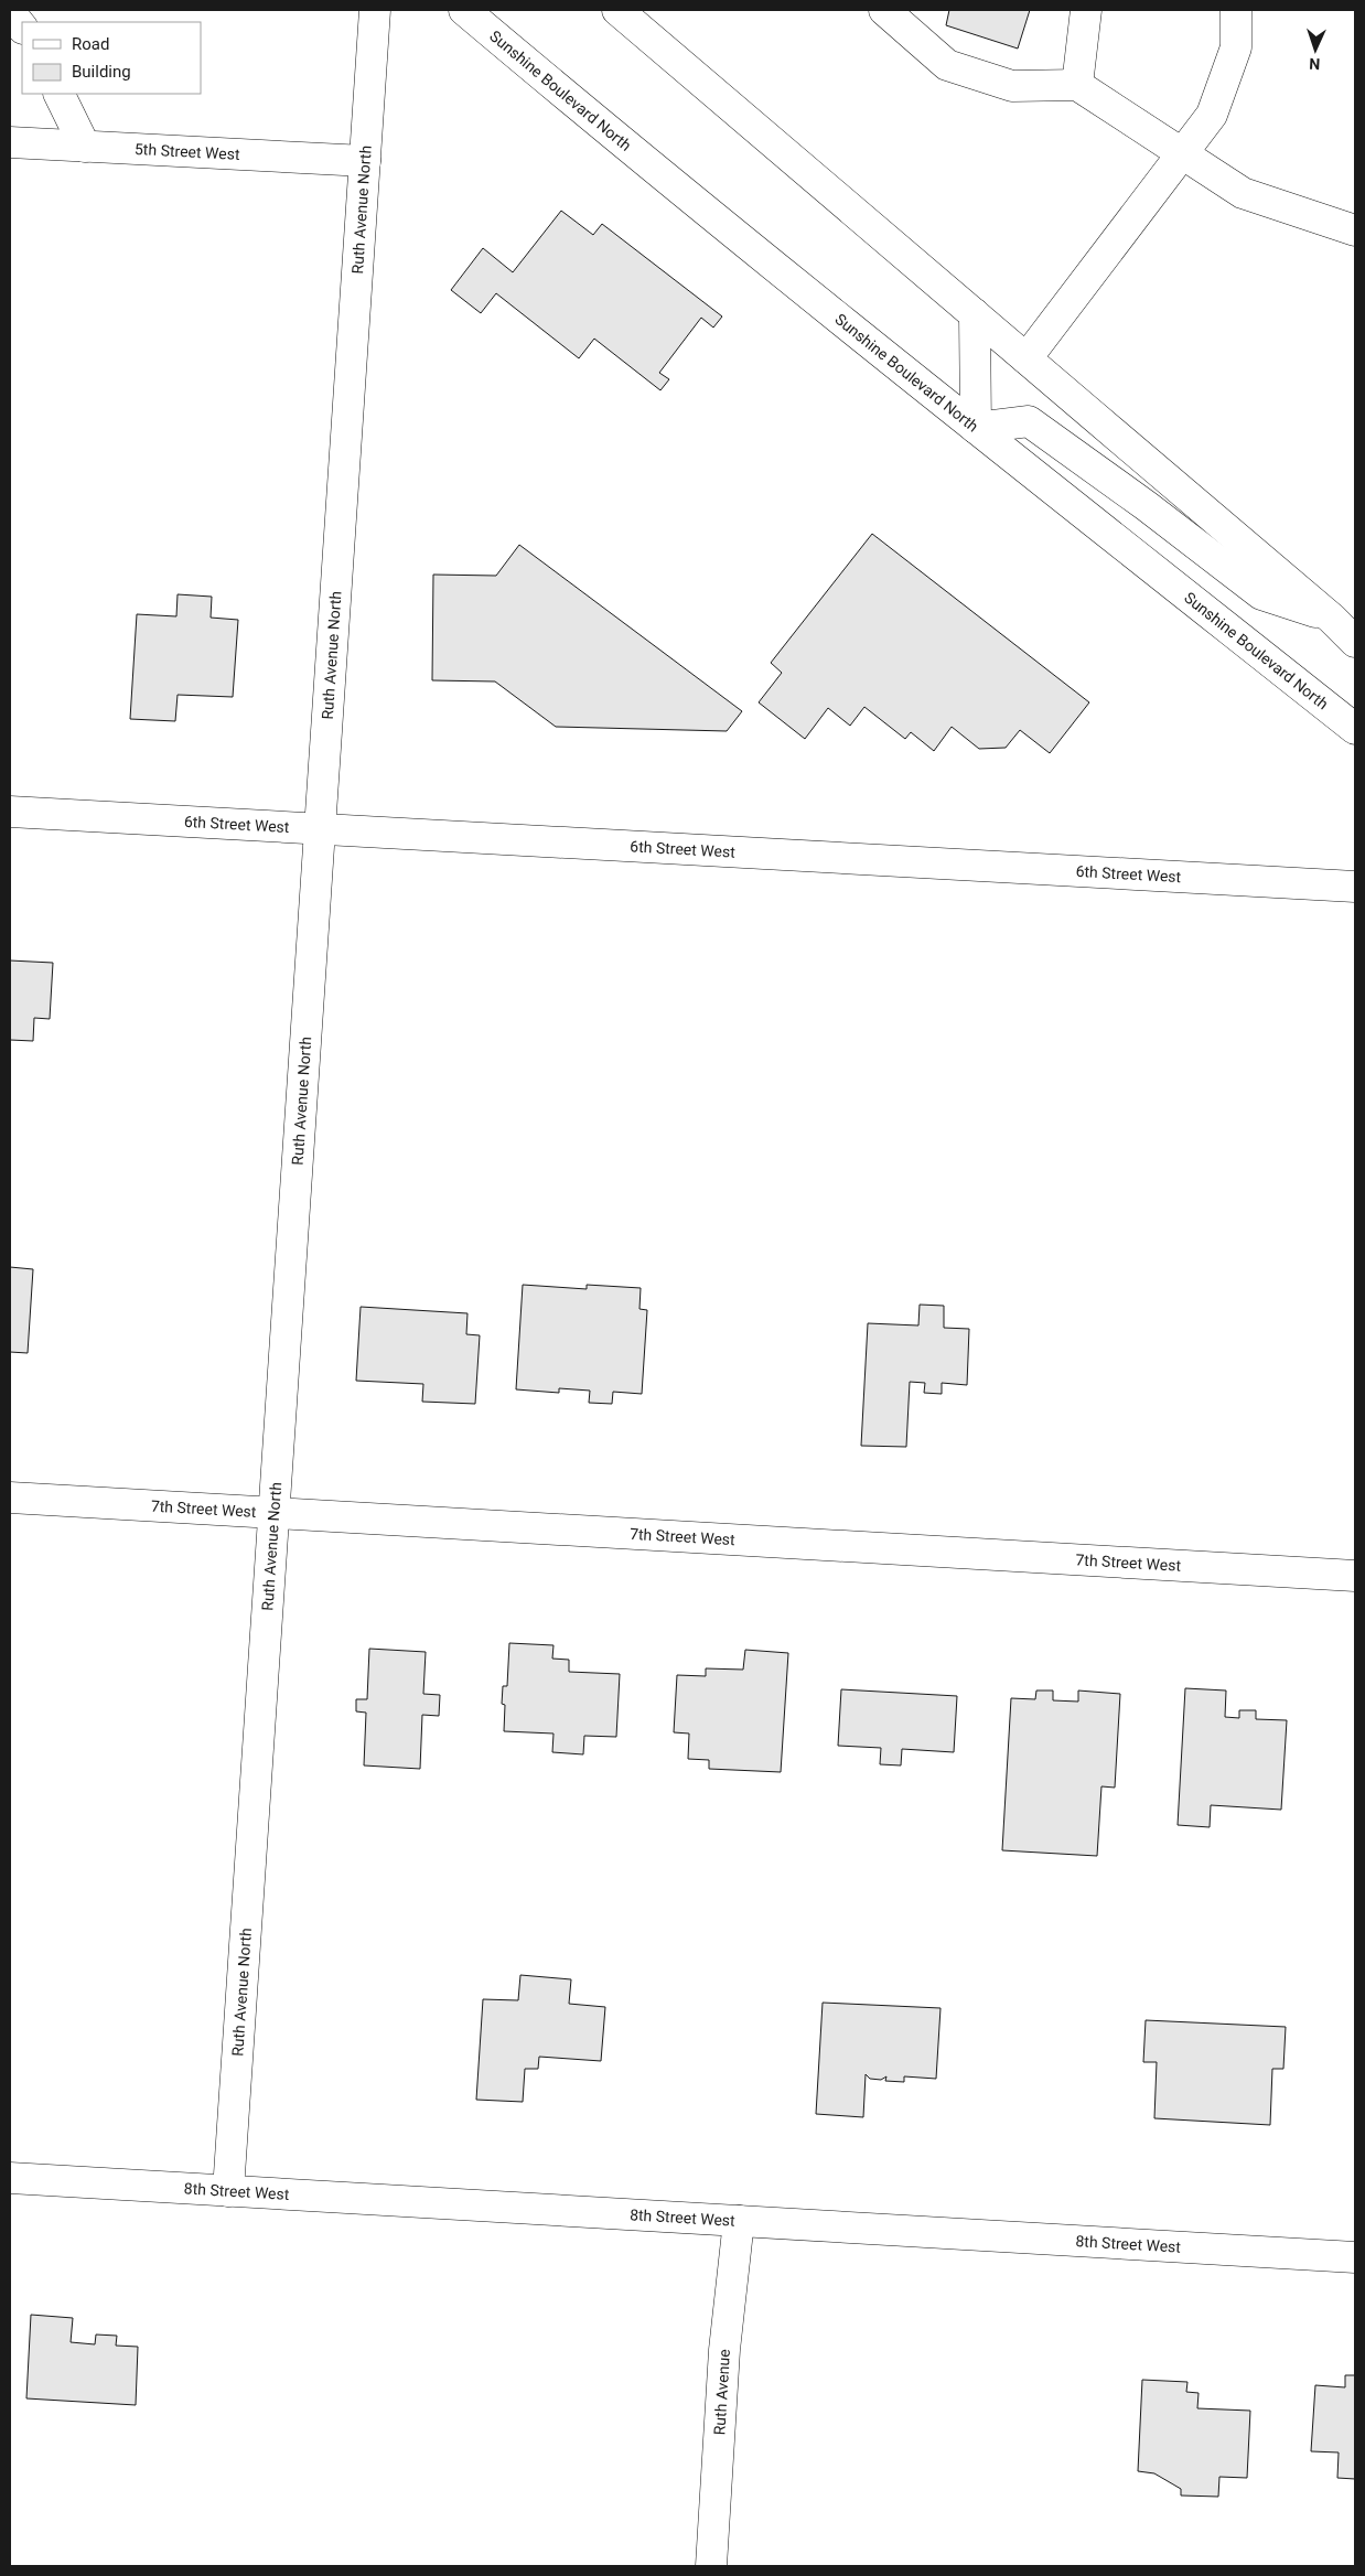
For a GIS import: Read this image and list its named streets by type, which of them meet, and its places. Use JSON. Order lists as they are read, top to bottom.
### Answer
{
  "streets": {
    "street": [
      "Sunshine Boulevard North",
      "5th Street West",
      "Ruth Avenue North",
      "6th Street West",
      "7th Street West",
      "8th Street West",
      "Ruth Avenue"
    ]
  },
  "crossings": [
    ["5th Street West", "Ruth Avenue North"],
    ["Ruth Avenue North", "6th Street West"],
    ["Ruth Avenue North", "7th Street West"],
    ["Ruth Avenue North", "8th Street West"],
    ["8th Street West", "Ruth Avenue"]
  ],
  "legend": ["Road", "Building"],
  "north": "bottom"
}
